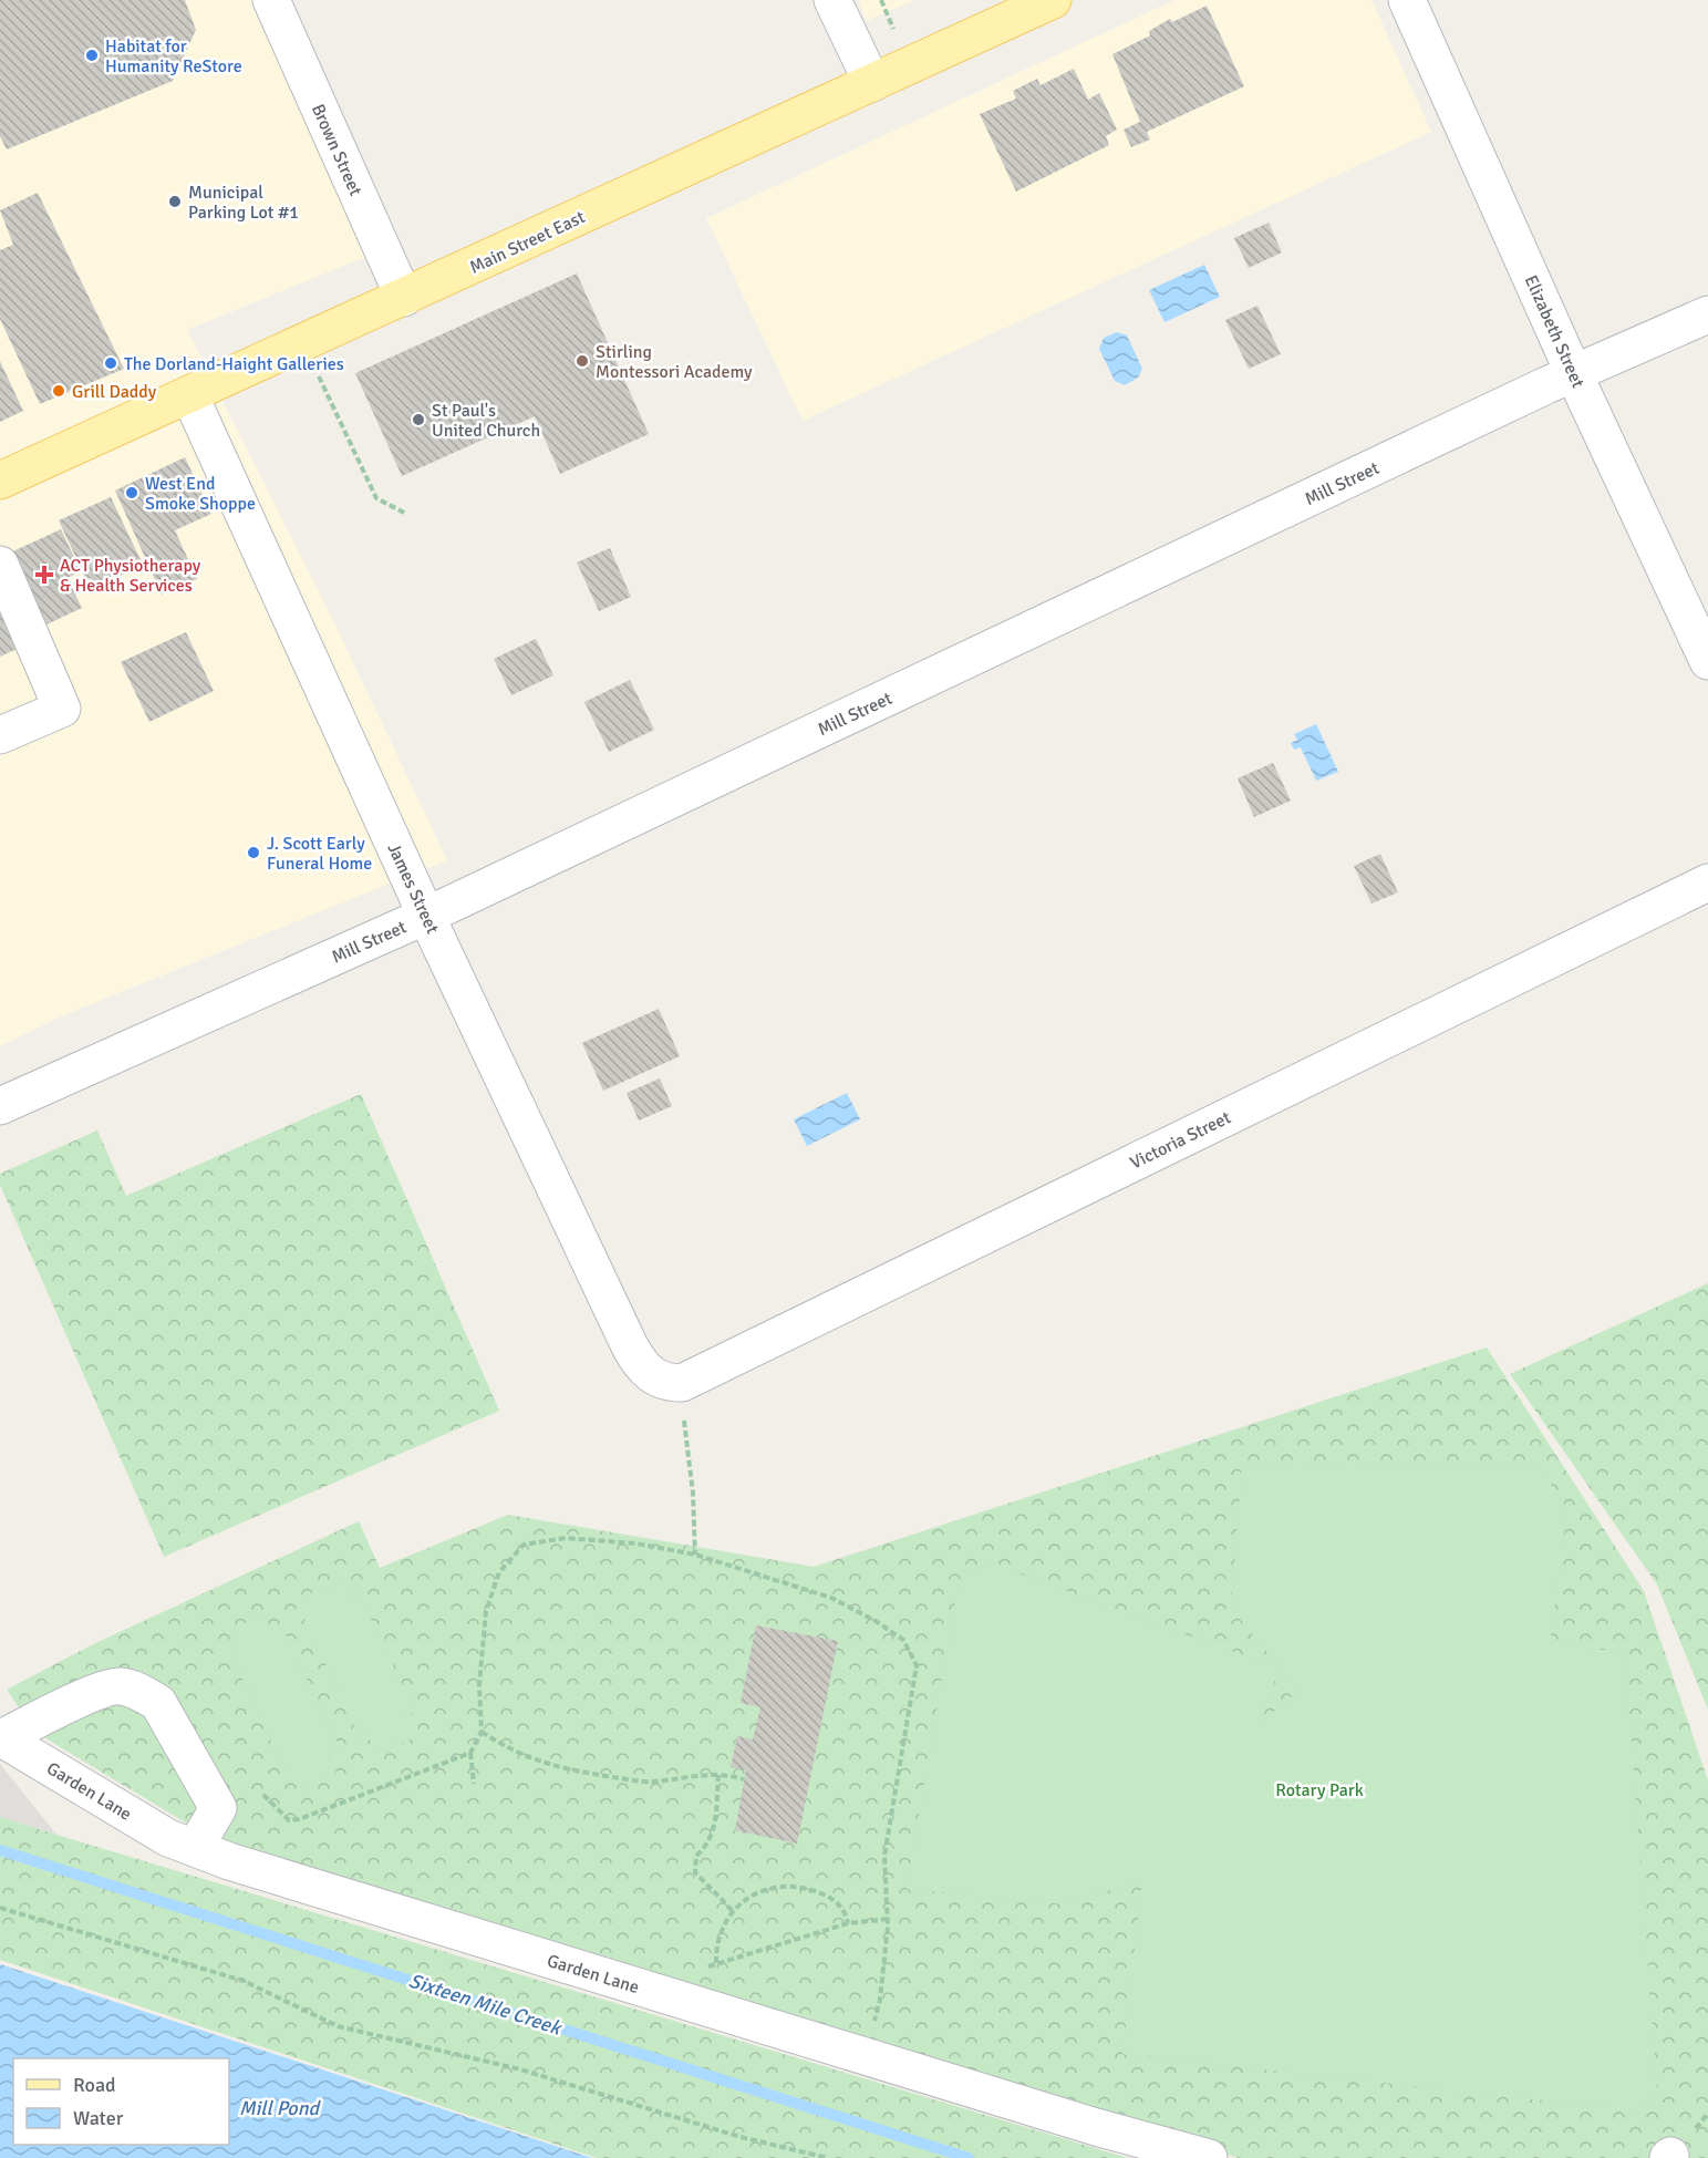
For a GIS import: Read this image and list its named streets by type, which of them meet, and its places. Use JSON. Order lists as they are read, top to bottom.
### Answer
{
  "streets": {
    "main road": ["Main Street East"],
    "street": [
      "Brown Street",
      "Elizabeth Street",
      "Mill Street",
      "James Street",
      "Victoria Street",
      "Garden Lane"
    ]
  },
  "crossings": [
    ["Brown Street", "Main Street East"],
    ["Main Street East", "James Street"],
    ["Elizabeth Street", "Mill Street"],
    ["Mill Street", "James Street"],
    ["James Street", "Victoria Street"]
  ],
  "water": ["Sixteen Mile Creek", "Mill Pond"],
  "parks": ["Rotary Park"],
  "places": {
    "other": [
      "Habitat for Humanity ReStore",
      "Municipal Parking Lot #1",
      "Stirling Montessori Academy",
      "The Dorland-Haight Galleries",
      "Grill Daddy",
      "St Paul's United Church",
      "West End Smoke Shoppe",
      "J. Scott Early Funeral Home"
    ],
    "health": ["ACT Physiotherapy & Health Services"]
  },
  "legend": ["Road", "Water"]
}
